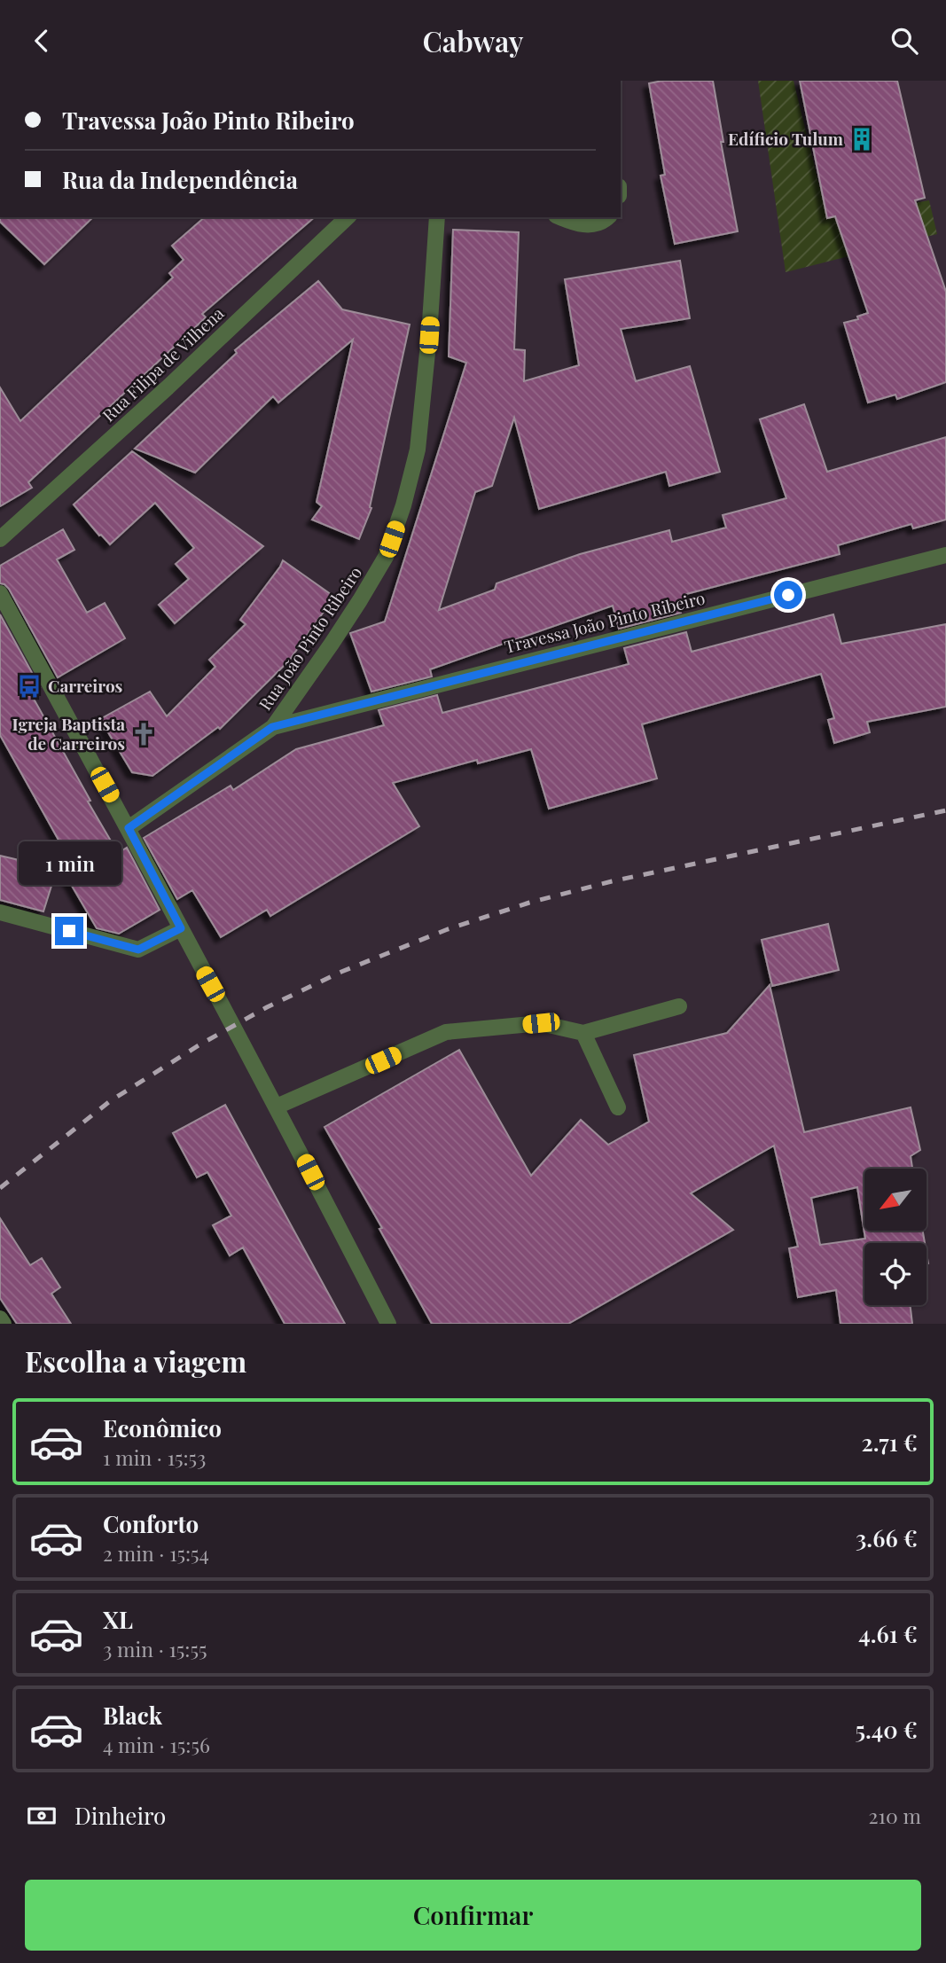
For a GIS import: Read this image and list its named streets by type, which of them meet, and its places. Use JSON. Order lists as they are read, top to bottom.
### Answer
{
  "streets": {
    "street": ["Rua Filipa de Vilhena", "Travessa João Pinto Ribeiro", "Rua João Pinto Ribeiro"]
  },
  "crossings": [
    ["Travessa João Pinto Ribeiro", "Rua João Pinto Ribeiro"]
  ],
  "places": {
    "building": ["Edíficio Tulum"],
    "bus stop": ["Carreiros"],
    "church": ["Igreja Baptista de Carreiros"]
  },
  "north": "bottom left",
  "page": {
    "header": "Cabway",
    "banner": ["Travessa João Pinto Ribeiro", "Rua da Independência"],
    "bubble": "1 min",
    "heading": "Escolha a viagem",
    "list": [
      {
        "name": "Econômico",
        "note": "1 min · 15:53",
        "value": "2.71 €"
      },
      {
        "name": "Conforto",
        "note": "2 min · 15:54",
        "value": "3.66 €"
      },
      {
        "name": "XL",
        "note": "3 min · 15:55",
        "value": "4.61 €"
      },
      {
        "name": "Black",
        "note": "4 min · 15:56",
        "value": "5.40 €"
      }
    ],
    "pay": ["Dinheiro", "210 m"],
    "buttons": "Confirmar"
  }
}
